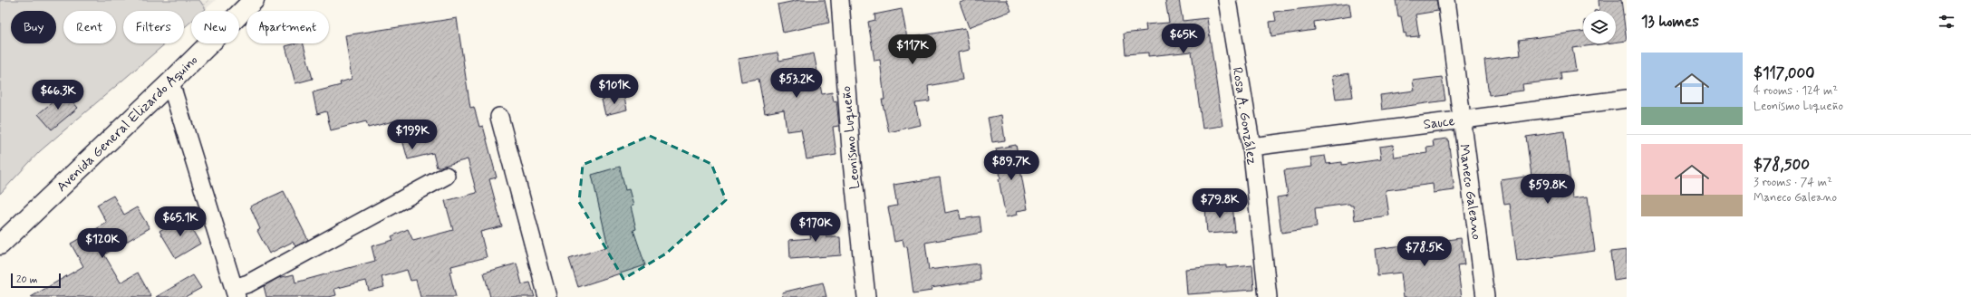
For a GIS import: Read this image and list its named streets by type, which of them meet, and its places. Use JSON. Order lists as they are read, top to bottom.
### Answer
{
  "streets": {
    "main road": ["Avenida General Elizardo Aquino"],
    "street": [
      "Rosa A. González",
      "Sauce",
      "Leonismo Luqueño",
      "Maneco Galeano"
    ]
  },
  "crossings": [
    ["Rosa A. González", "Sauce"],
    ["Sauce", "Maneco Galeano"]
  ],
  "scale_bar": "20 m",
  "page": {
    "heading": "13 homes",
    "chip": [
      "Buy",
      "Rent",
      "Filters",
      "New",
      "Apartment"
    ],
    "price": [
      "$65K",
      "$117K",
      "$53.2K",
      "$101K",
      "$66.3K",
      "$199K",
      "$89.7K",
      "$59.8K",
      "$79.8K",
      "$65.1K",
      "$170K",
      "$120K",
      "$78.5K"
    ],
    "list": [
      {
        "name": "$117,000",
        "note": "4 rooms · 124 m² · Leonismo Luqueño"
      },
      {
        "name": "$78,500",
        "note": "3 rooms · 74 m² · Maneco Galeano"
      }
    ],
    "scale": "20 m"
  }
}
